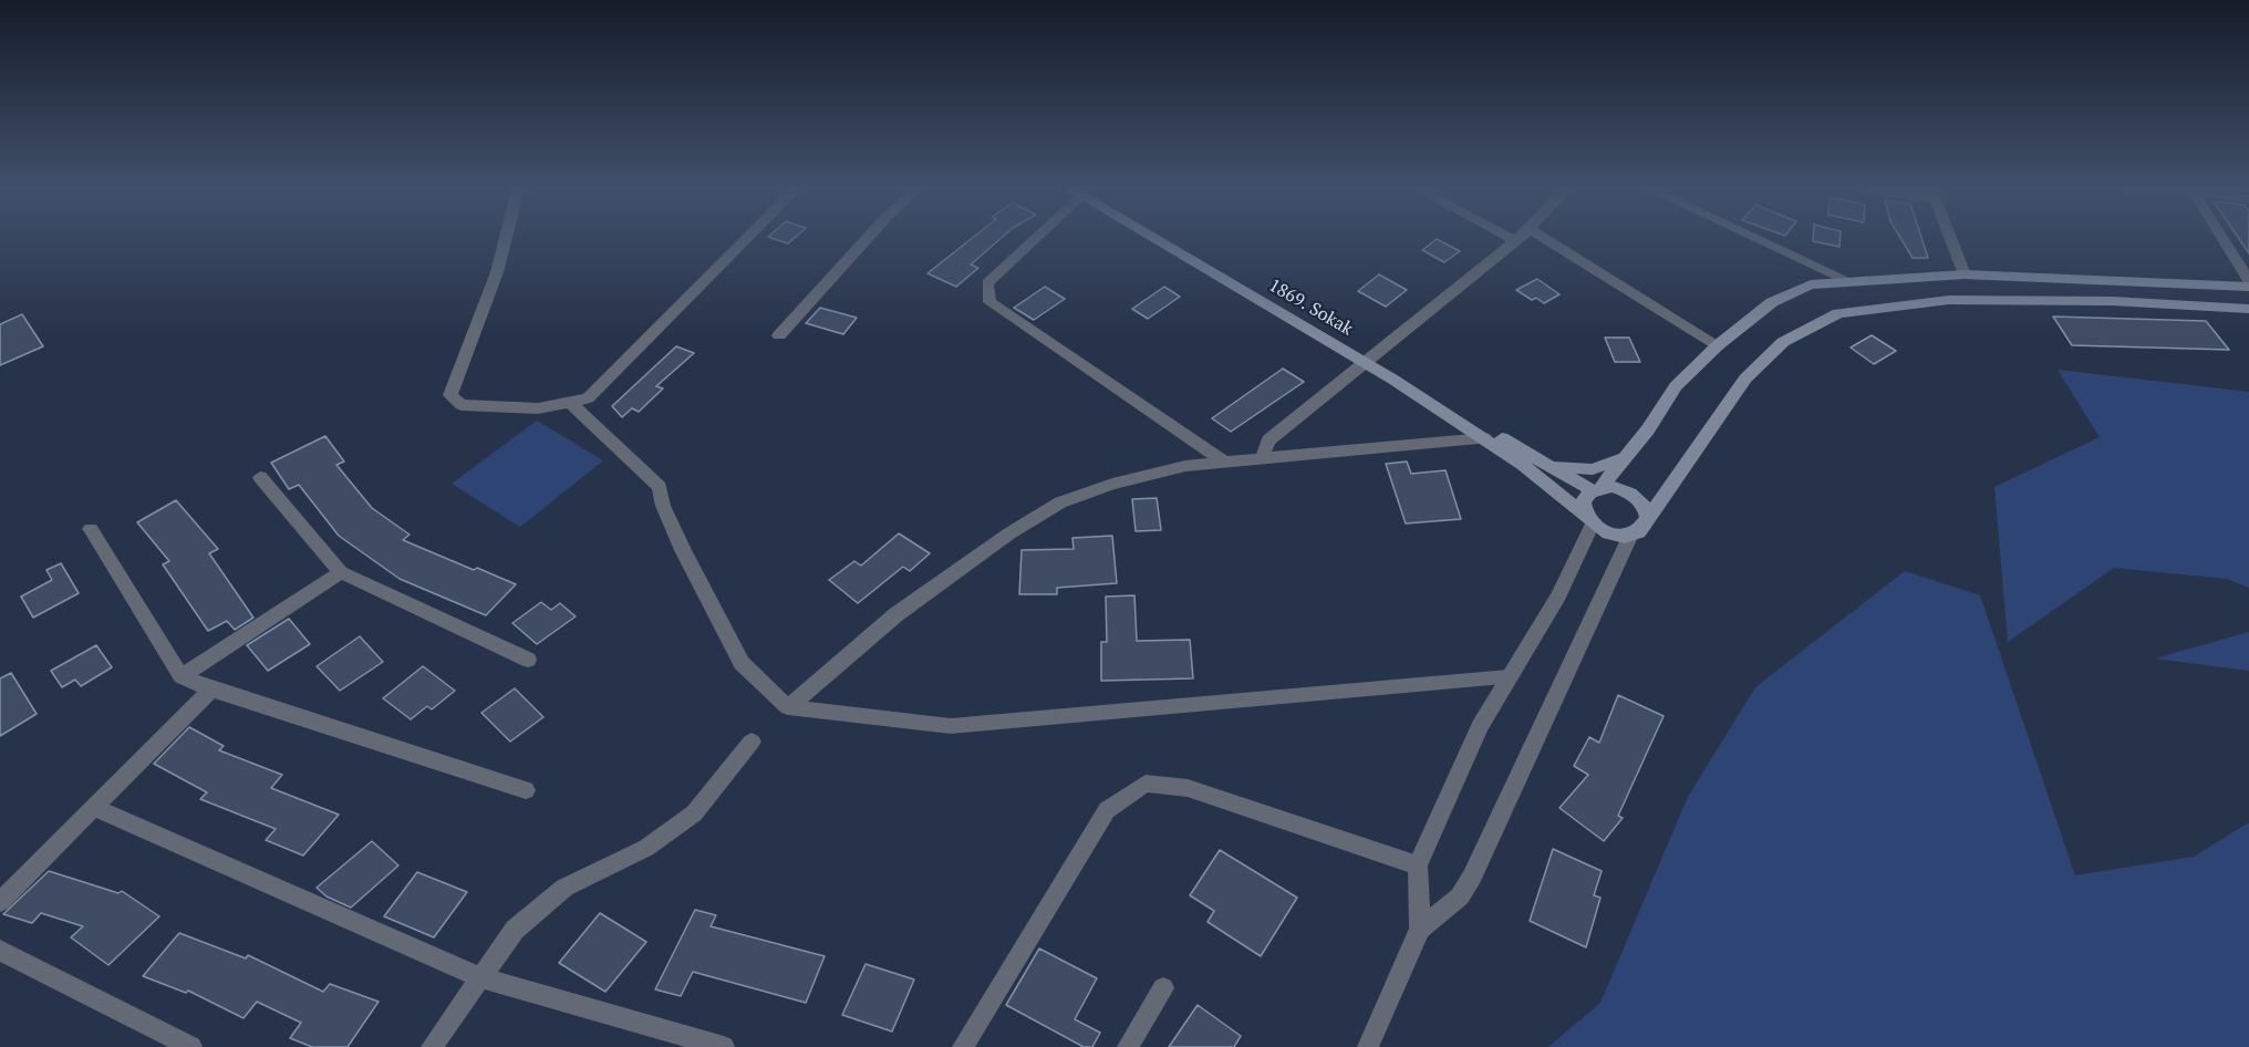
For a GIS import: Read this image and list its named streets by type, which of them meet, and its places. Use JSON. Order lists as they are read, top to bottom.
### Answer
{
  "streets": {
    "main road": ["1869. Sokak"]
  }
}
